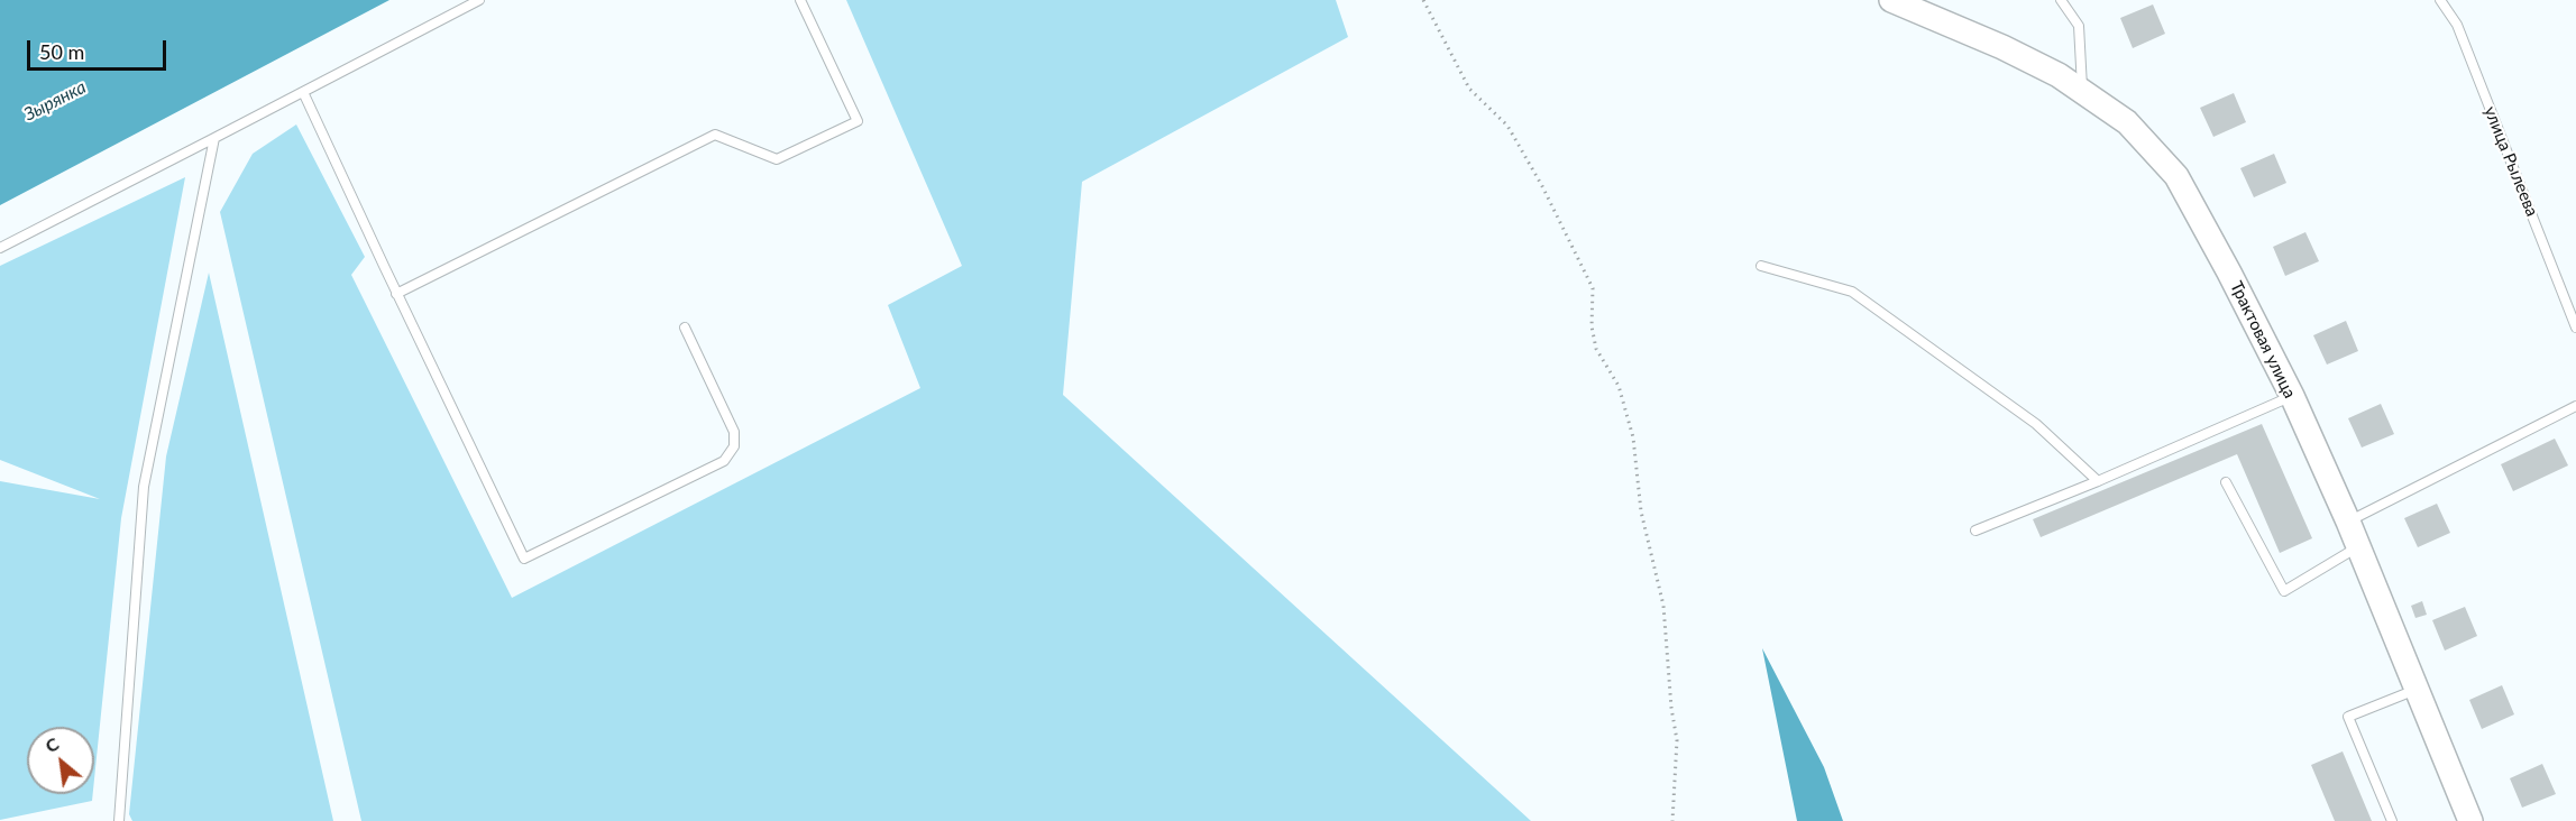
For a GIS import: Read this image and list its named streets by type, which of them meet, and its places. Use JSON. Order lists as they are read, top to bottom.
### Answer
{
  "streets": {
    "street": ["Трактовая улица"],
    "lane": ["улица Рылеева"]
  },
  "water": ["Зырянка"],
  "scale_bar": "50 m",
  "north": "top left"
}
